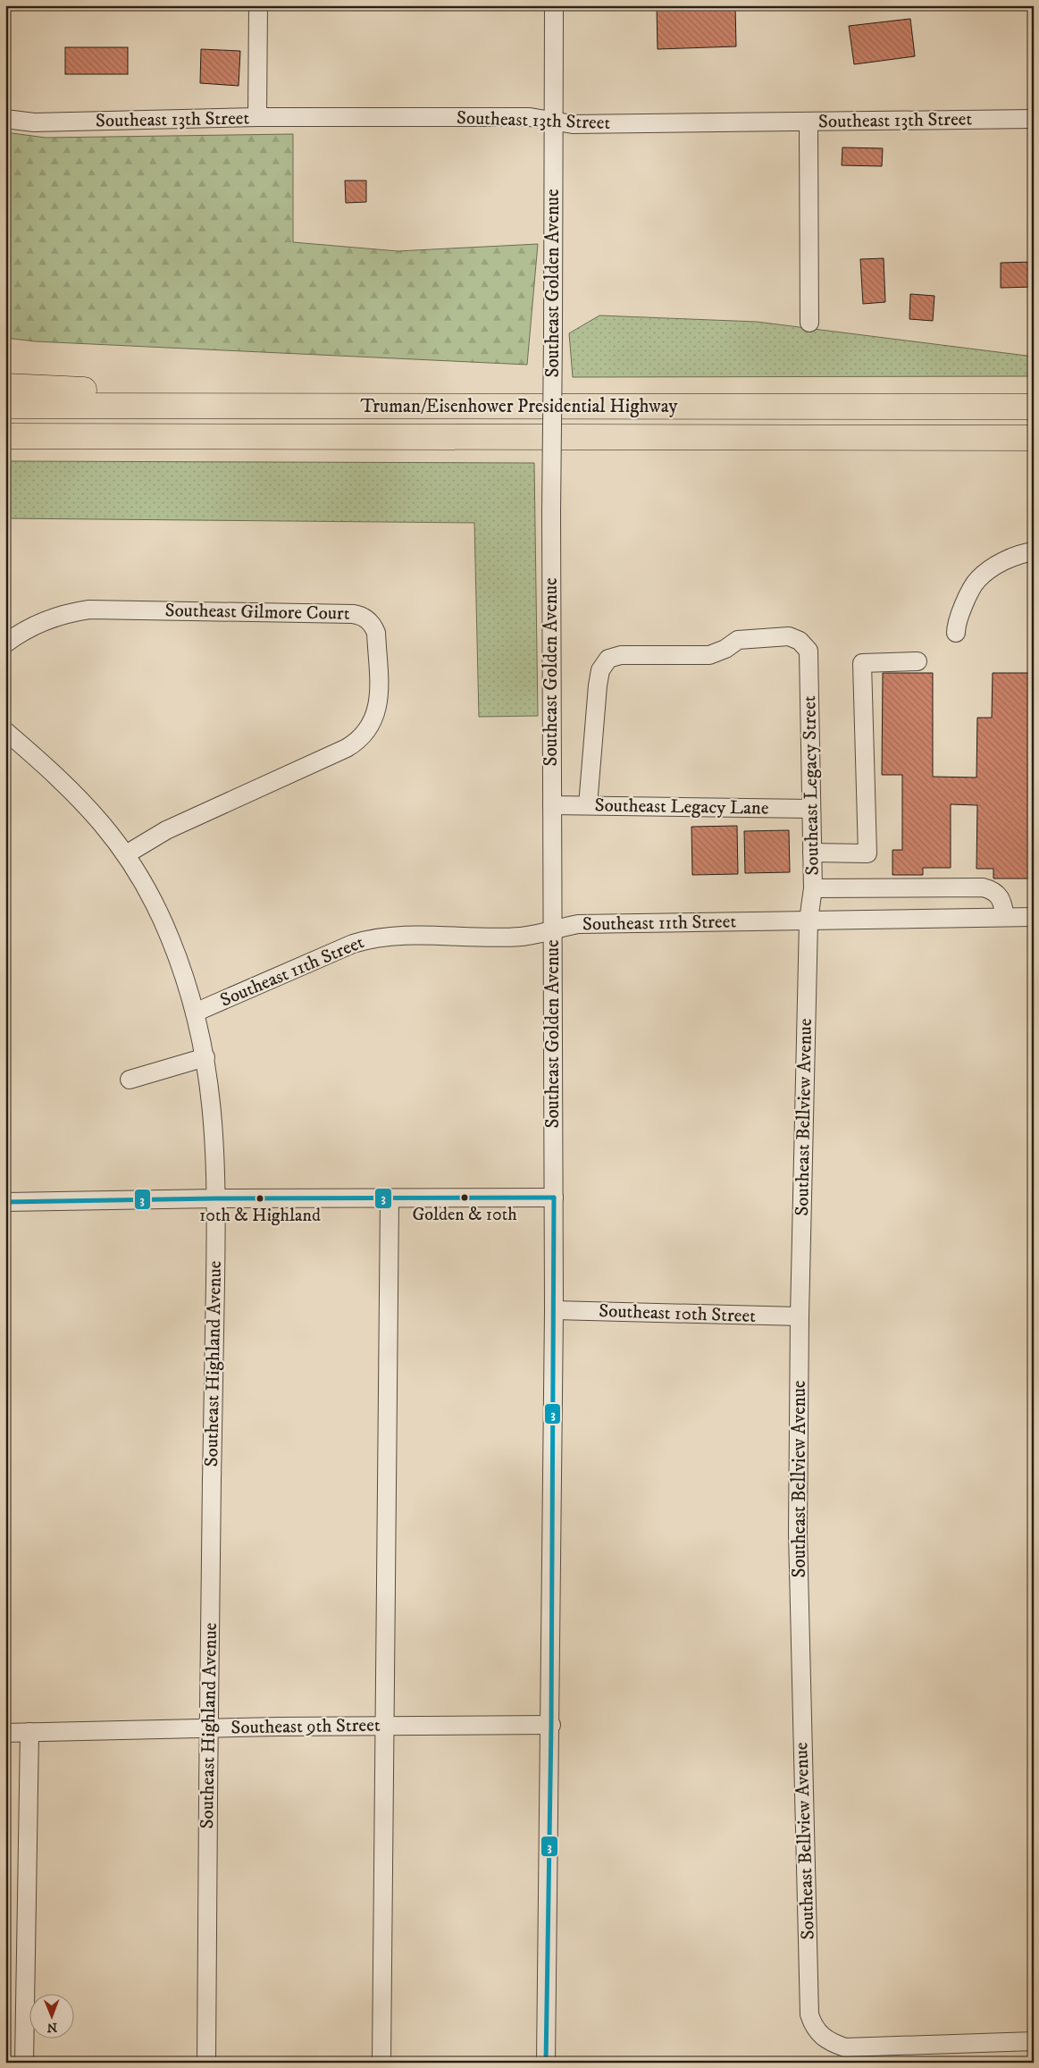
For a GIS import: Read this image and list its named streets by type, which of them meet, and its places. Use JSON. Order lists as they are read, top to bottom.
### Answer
{
  "streets": {
    "highway": ["Truman/Eisenhower Presidential Highway"],
    "street": [
      "Southeast 13th Street",
      "Southeast Golden Avenue",
      "Southeast Gilmore Court",
      "Southeast Legacy Street",
      "Southeast Legacy Lane",
      "Southeast 11th Street",
      "Southeast Bellview Avenue",
      "Southeast 10th Street",
      "Southeast Highland Avenue",
      "Southeast 9th Street"
    ]
  },
  "crossings": [
    ["Southeast 13th Street", "Southeast Golden Avenue"],
    ["Southeast Golden Avenue", "Southeast Legacy Lane"],
    ["Southeast Golden Avenue", "Southeast 11th Street"],
    ["Southeast Golden Avenue", "Southeast 10th Street"],
    ["Southeast Golden Avenue", "Southeast 9th Street"],
    ["Southeast Gilmore Court", "Southeast Highland Avenue"],
    ["Southeast Legacy Street", "Southeast Legacy Lane"],
    ["Southeast Legacy Street", "Southeast 11th Street"],
    ["Southeast Legacy Street", "Southeast Bellview Avenue"],
    ["Southeast 11th Street", "Southeast Bellview Avenue"],
    ["Southeast 11th Street", "Southeast Highland Avenue"],
    ["Southeast Bellview Avenue", "Southeast 10th Street"],
    ["Southeast Highland Avenue", "Southeast 9th Street"]
  ],
  "places": ["Golden & 10th", "10th & Highland"],
  "lines": ["transit line 3"],
  "north": "bottom"
}
